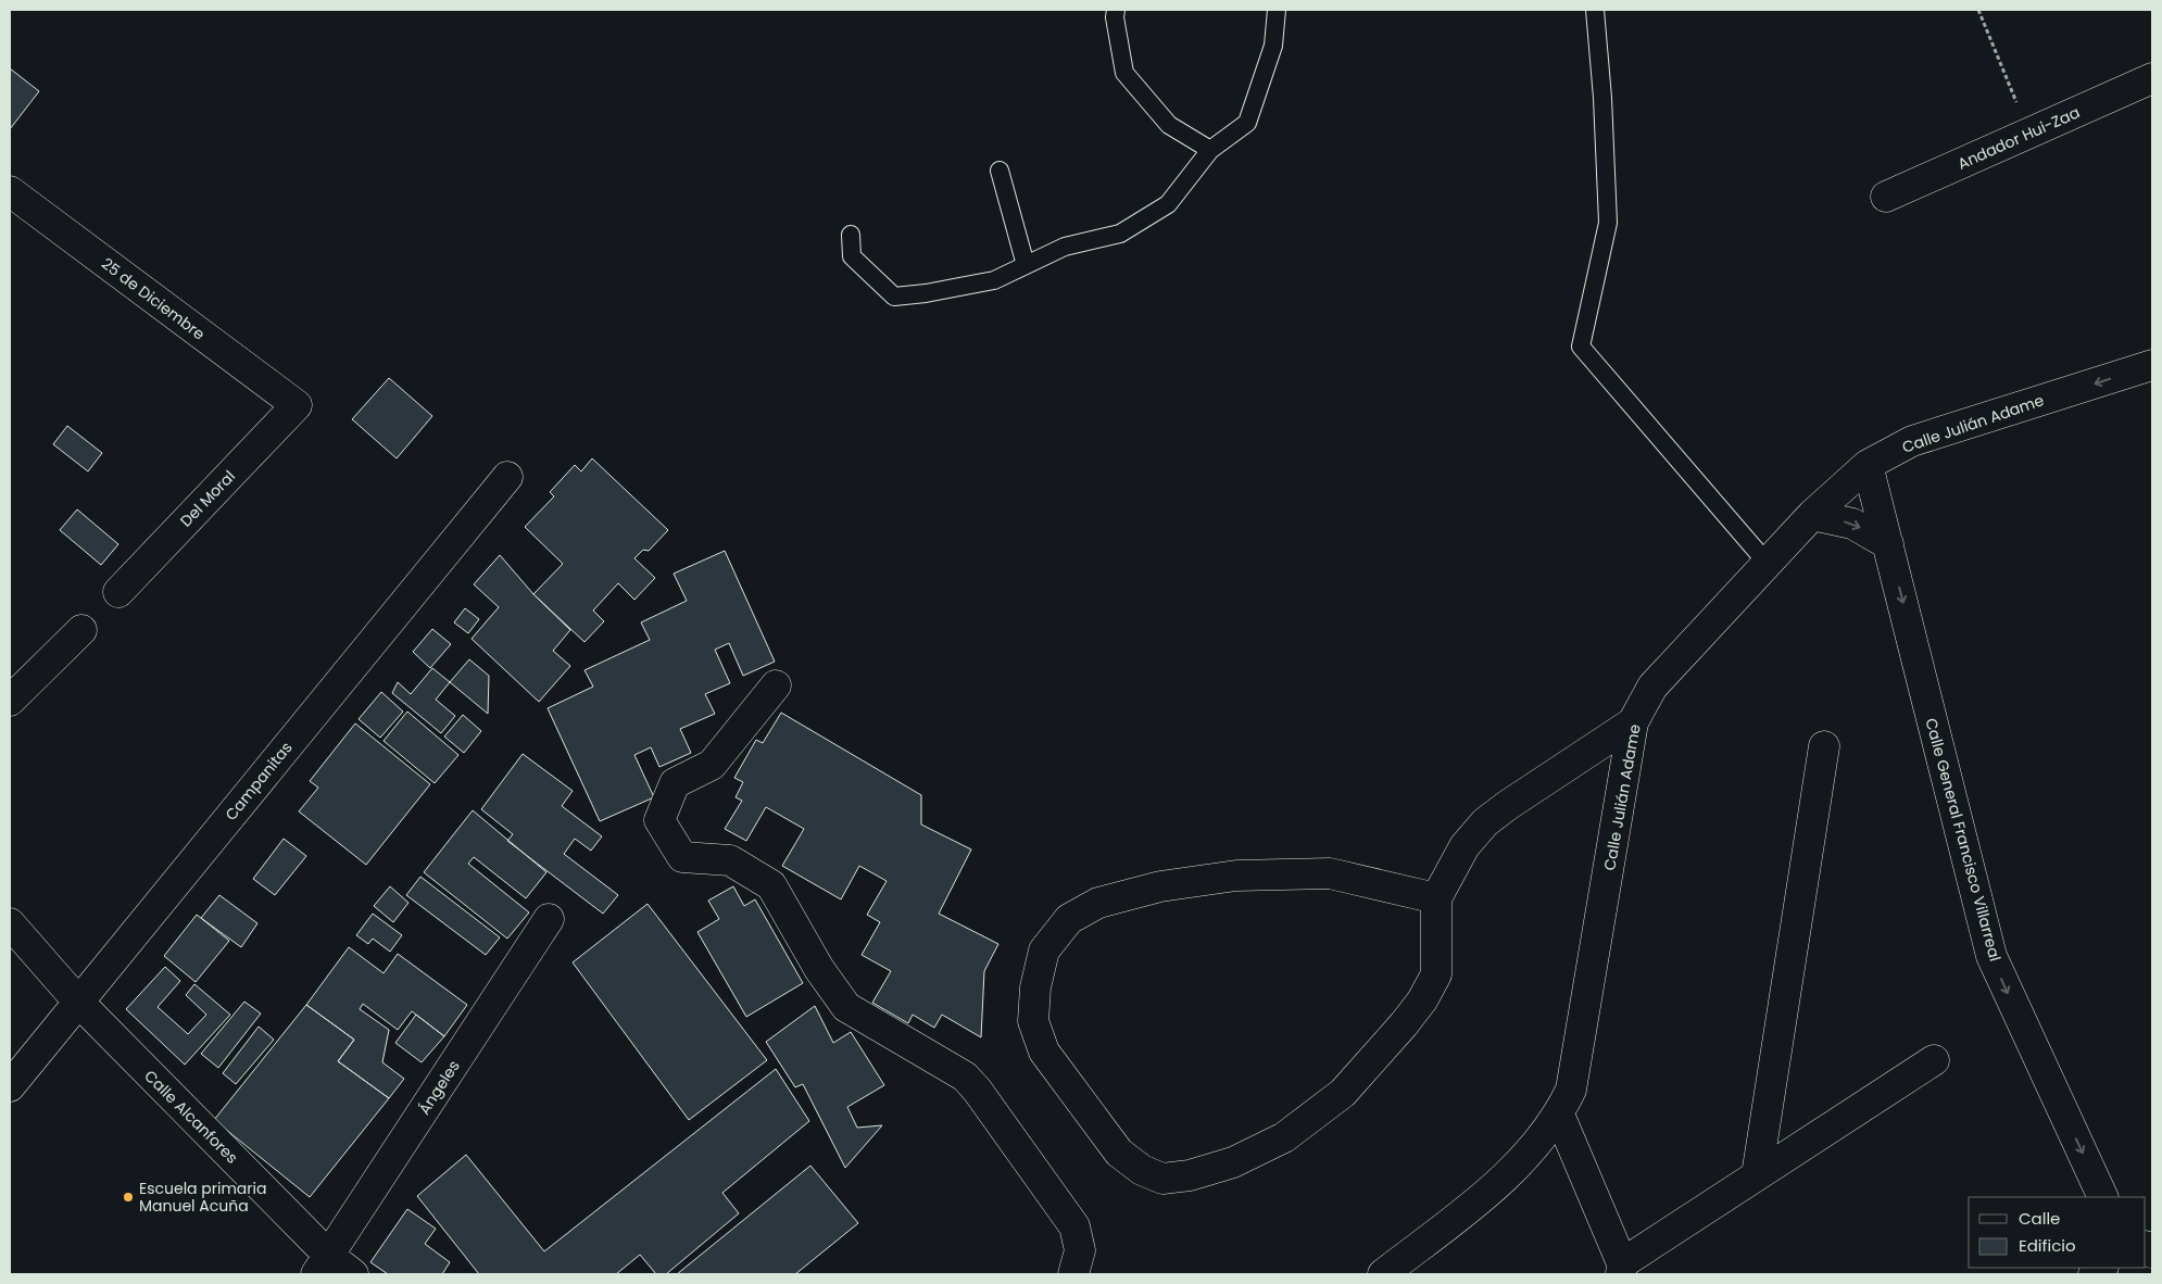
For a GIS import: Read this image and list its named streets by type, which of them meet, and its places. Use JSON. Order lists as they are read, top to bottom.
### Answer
{
  "streets": {
    "street": [
      "Andador Hui-Zaa",
      "25 de Diciembre",
      "Calle Julián Adame",
      "Del Moral",
      "Campanitas",
      "Calle General Francisco Villarreal",
      "Ángeles",
      "Calle Alcanfores"
    ]
  },
  "crossings": [
    ["25 de Diciembre", "Del Moral"],
    ["Calle Julián Adame", "Calle General Francisco Villarreal"],
    ["Campanitas", "Calle Alcanfores"],
    ["Ángeles", "Calle Alcanfores"]
  ],
  "one_way": ["Calle General Francisco Villarreal"],
  "places": ["Escuela primaria Manuel Acuña"],
  "legend": ["Calle", "Edificio"]
}
